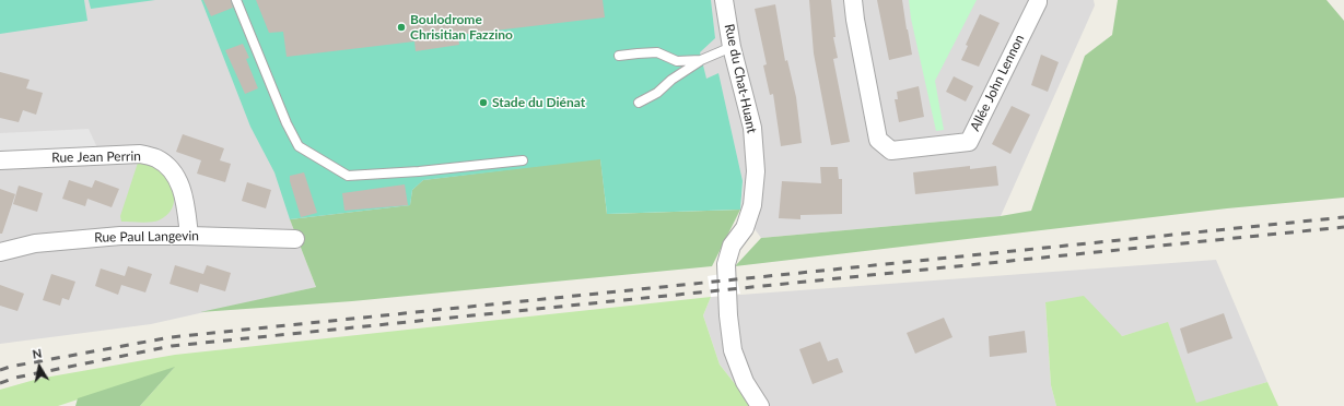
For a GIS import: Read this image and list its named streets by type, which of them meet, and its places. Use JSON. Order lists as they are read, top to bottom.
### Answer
{
  "streets": {
    "street": [
      "Rue du Chat-Huant",
      "Allée John Lennon",
      "Rue Jean Perrin",
      "Rue Paul Langevin"
    ]
  },
  "crossings": [
    ["Rue Jean Perrin", "Rue Paul Langevin"]
  ],
  "places": ["Boulodrome Chrisitian Fazzino", "Stade du Diénat"],
  "north": "top"
}
